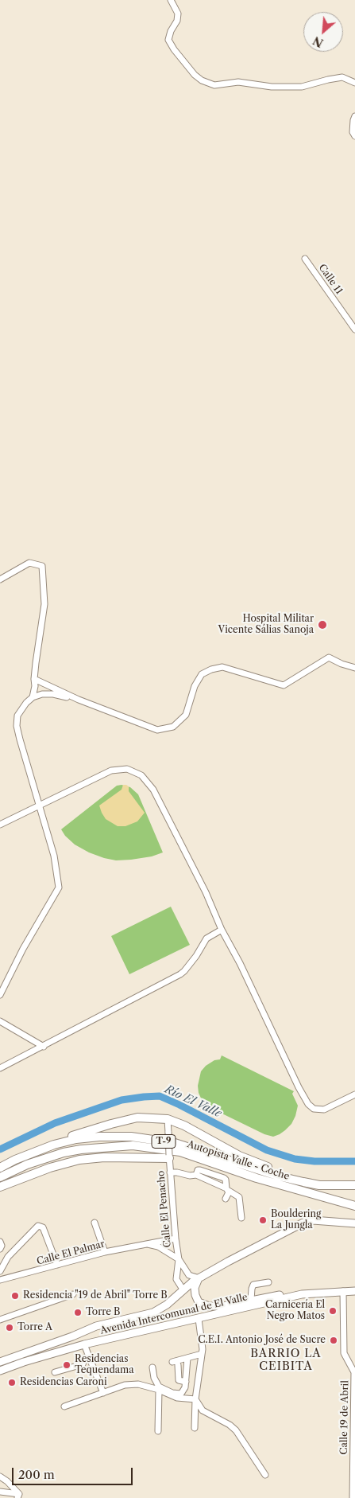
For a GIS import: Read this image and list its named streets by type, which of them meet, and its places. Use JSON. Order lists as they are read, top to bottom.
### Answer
{
  "streets": {
    "highway": ["T-9", "Autopista Valle - Coche"],
    "main road": ["Avenida Intercomunal de El Valle"],
    "street": [
      "Calle 11",
      "Calle El Penacho",
      "Calle El Palmar",
      "Calle 19 de Abril"
    ]
  },
  "crossings": [
    ["T-9", "Autopista Valle - Coche"],
    ["T-9", "Calle El Penacho"],
    ["Calle El Penacho", "Calle El Palmar"],
    ["Avenida Intercomunal de El Valle", "Calle 19 de Abril"]
  ],
  "districts": ["BARRIO LA CEIBITA"],
  "water": ["Río El Valle"],
  "places": [
    "Hospital Militar Vicente Sálias Sanoja",
    "Bouldering La Jungla",
    "Residencia \"19 de Abril\" Torre B",
    "Carnicería El Negro Matos",
    "Torre B",
    "Torre A",
    "C.E.I. Antonio José de Sucre",
    "Residencias Tequendama",
    "Residencias Caroni"
  ],
  "scale_bar": "200 m",
  "north": "bottom left"
}
